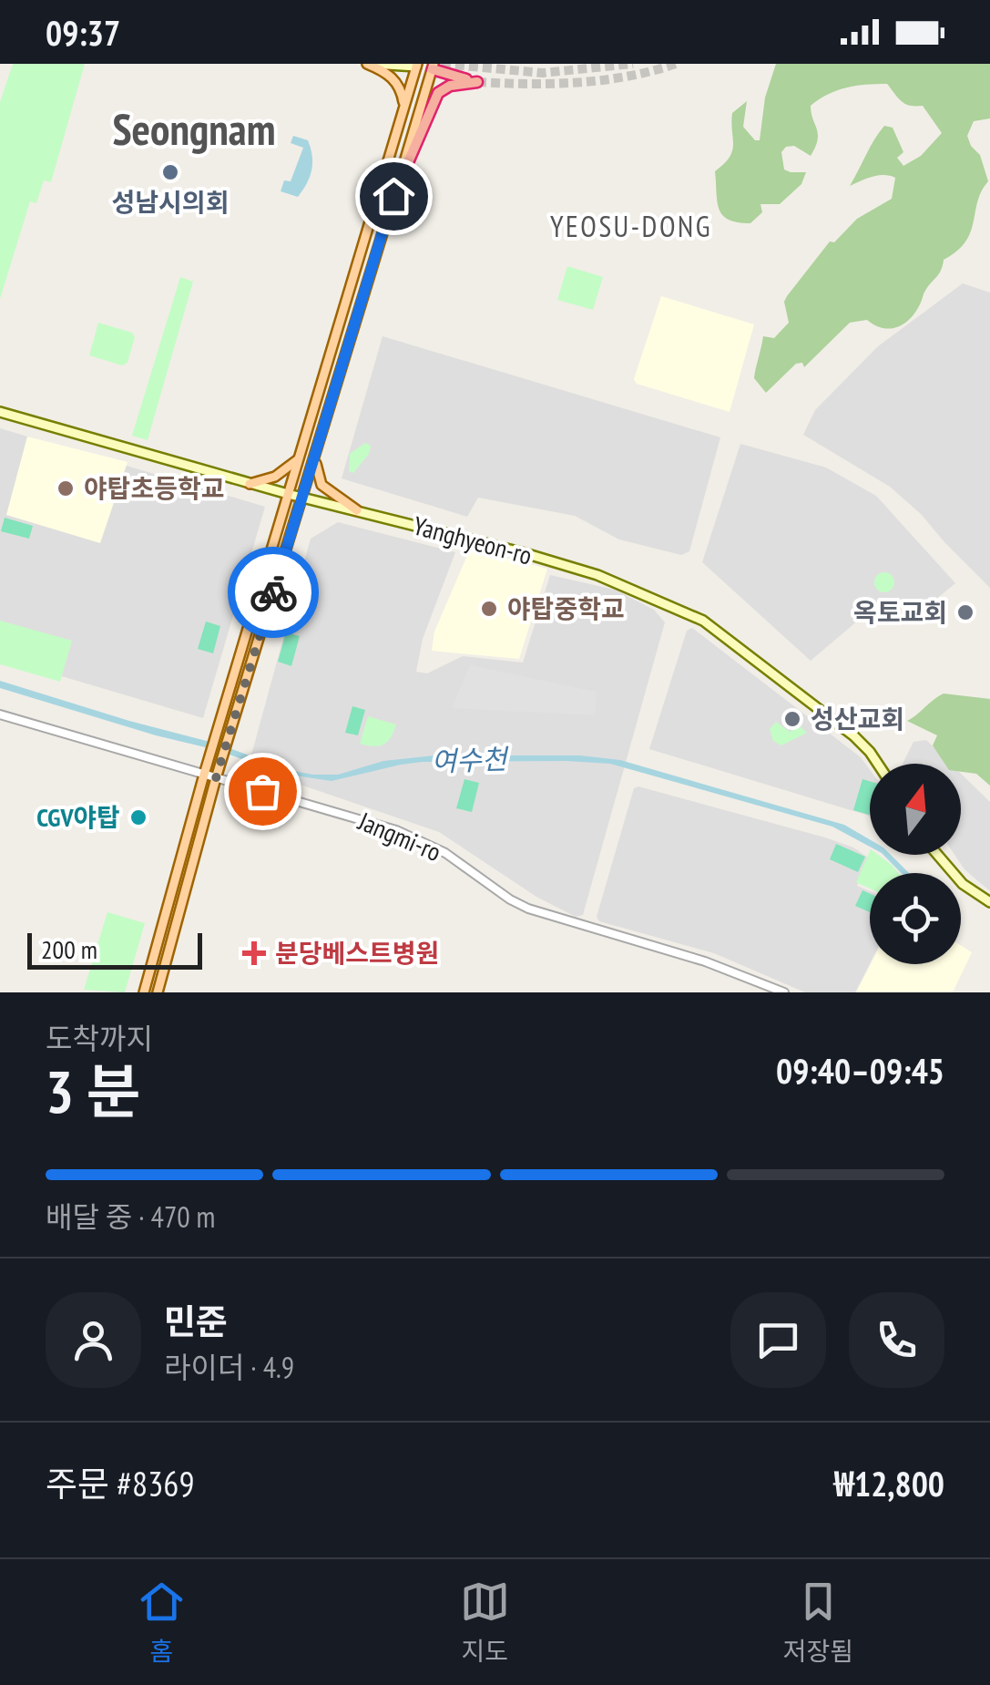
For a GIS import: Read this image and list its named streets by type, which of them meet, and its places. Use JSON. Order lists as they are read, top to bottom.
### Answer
{
  "streets": {
    "main road": ["Yanghyeon-ro"],
    "street": ["Jangmi-ro"]
  },
  "districts": ["Seongnam", "YEOSU-DONG"],
  "water": ["여수천"],
  "places": {
    "other": [
      "성남시의회",
      "야탑초등학교",
      "야탑중학교",
      "옥토교회",
      "성산교회",
      "CGV야탑"
    ],
    "health": ["분당베스트병원"]
  },
  "scale_bar": "200 m",
  "north": "top",
  "page": {
    "status": "09:37",
    "scale": "200 m",
    "heading": ["3 분", "도착까지", "09:40–09:45"],
    "panel": [
      "민준",
      "라이더 · 4.9",
      "주문 #8369",
      "₩12,800"
    ],
    "bar": "배달 중 · 470 m",
    "tabs": ["홈", "지도", "저장됨"]
  }
}
